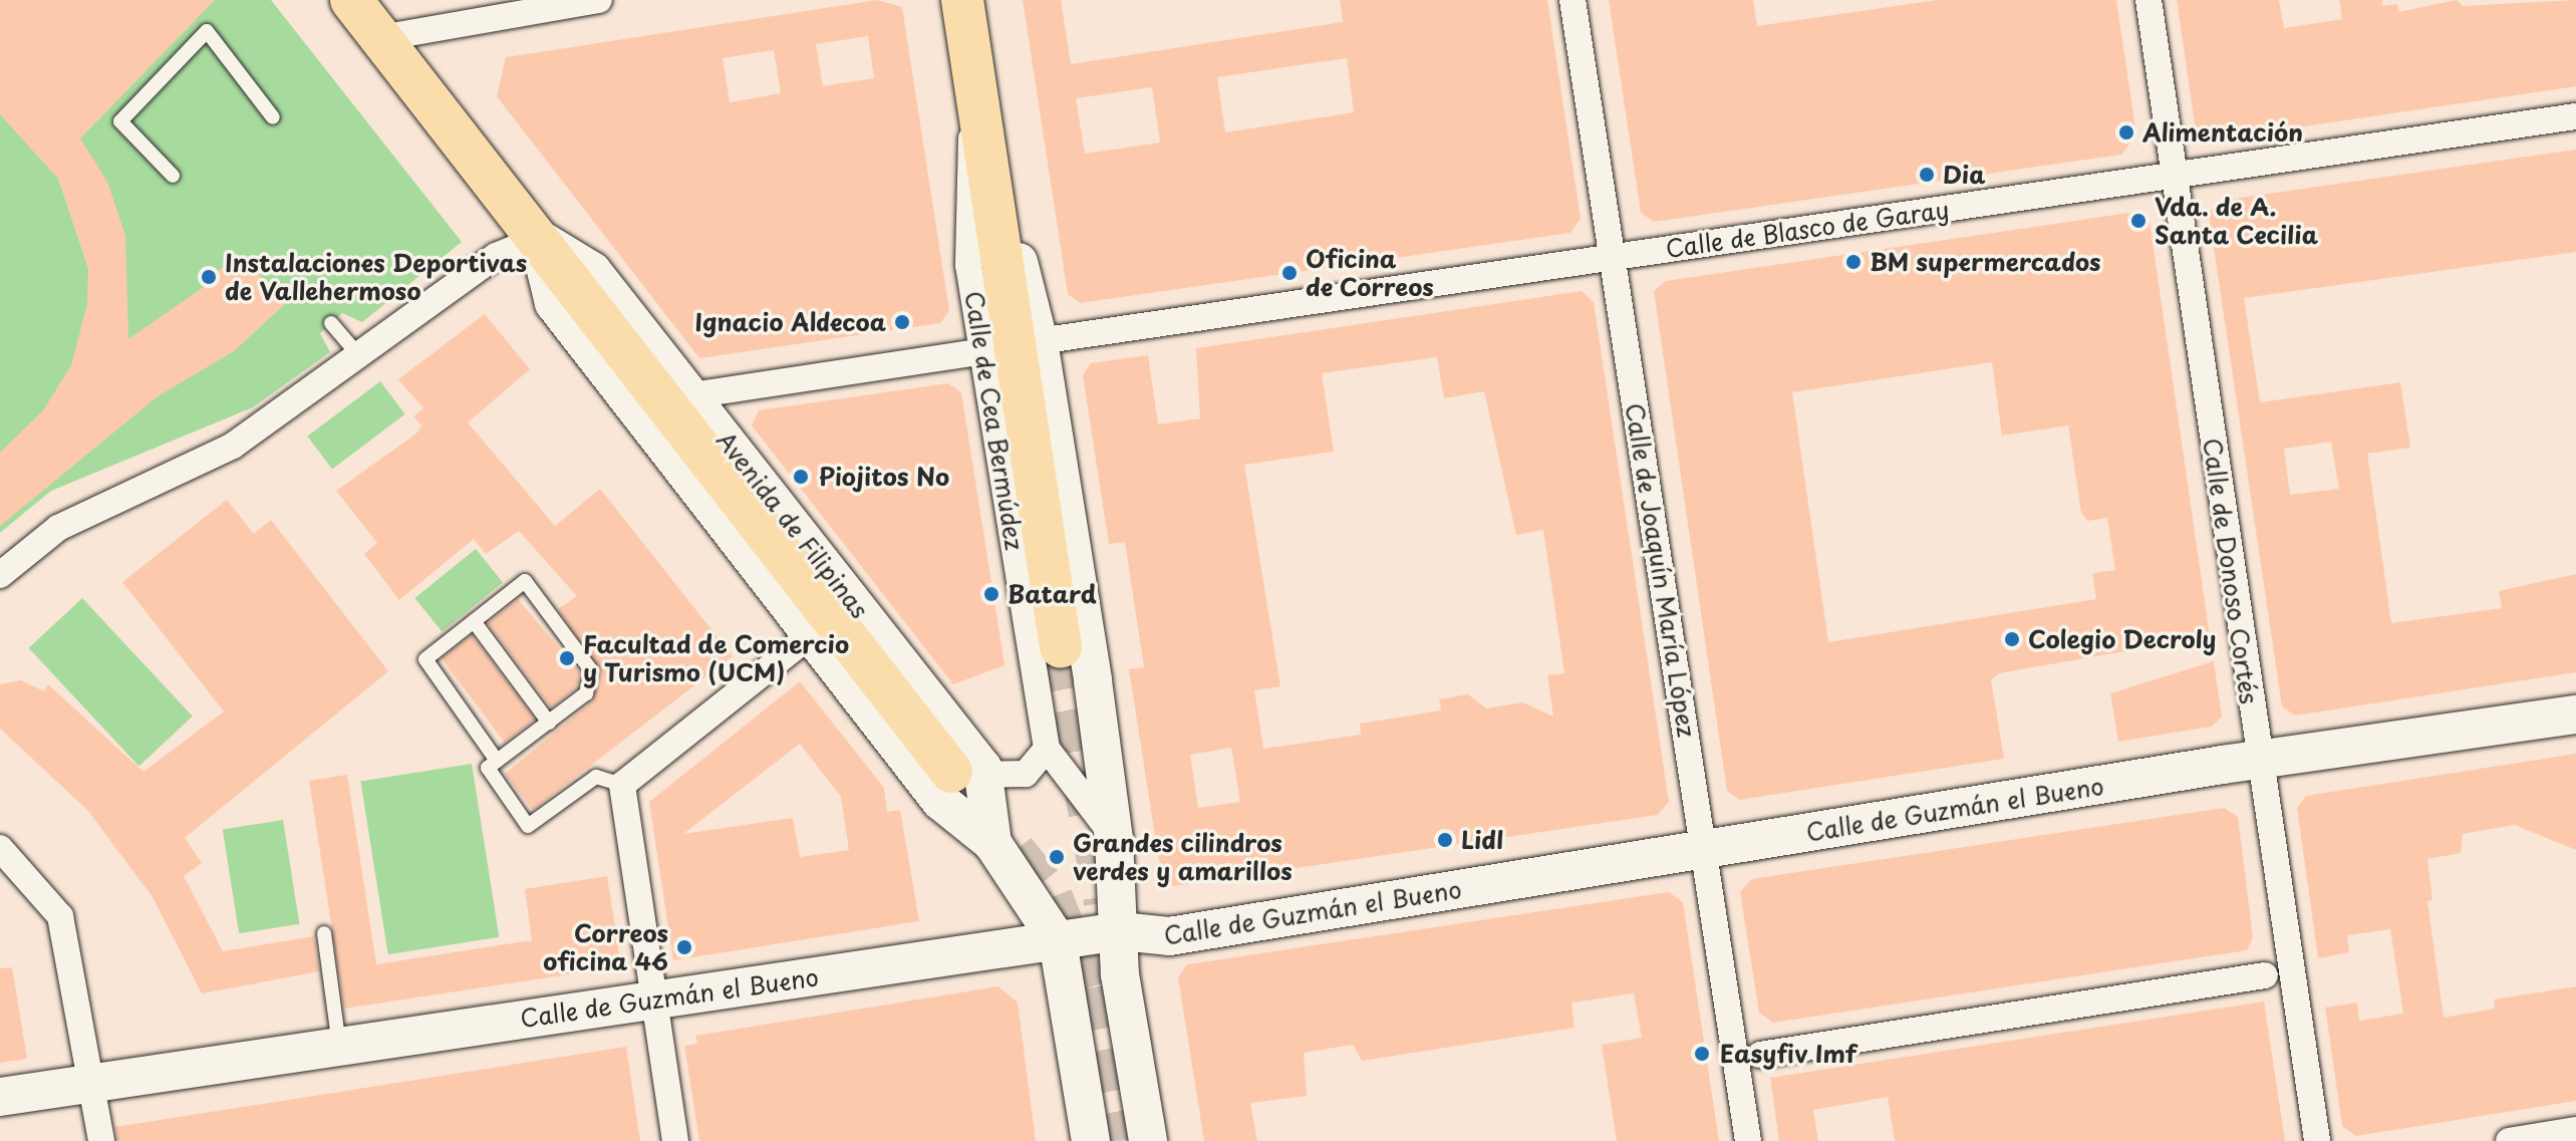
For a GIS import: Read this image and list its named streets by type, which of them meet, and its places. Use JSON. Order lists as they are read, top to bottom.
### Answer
{
  "streets": {
    "main road": ["Calle de Cea Bermúdez", "Avenida de Filipinas"],
    "street": [
      "Calle de Blasco de Garay",
      "Calle de Joaquín María López",
      "Calle de Donoso Cortés",
      "Calle de Guzmán el Bueno"
    ]
  },
  "crossings": [
    ["Calle de Blasco de Garay", "Calle de Cea Bermúdez"],
    ["Calle de Blasco de Garay", "Calle de Joaquín María López"],
    ["Calle de Blasco de Garay", "Calle de Donoso Cortés"],
    ["Calle de Cea Bermúdez", "Calle de Guzmán el Bueno"],
    ["Avenida de Filipinas", "Calle de Guzmán el Bueno"],
    ["Calle de Joaquín María López", "Calle de Guzmán el Bueno"],
    ["Calle de Donoso Cortés", "Calle de Guzmán el Bueno"]
  ],
  "places": [
    "Alimentación",
    "Dia",
    "Vda. de A. Santa Cecilia",
    "BM supermercados",
    "Oficina de Correos",
    "Instalaciones Deportivas de Vallehermoso",
    "Ignacio Aldecoa",
    "Piojitos No",
    "Batard",
    "Colegio Decroly",
    "Facultad de Comercio y Turismo (UCM)",
    "Lidl",
    "Grandes cilindros verdes y amarillos",
    "Correos oficina 46",
    "Easyfiv Imf"
  ]
}
